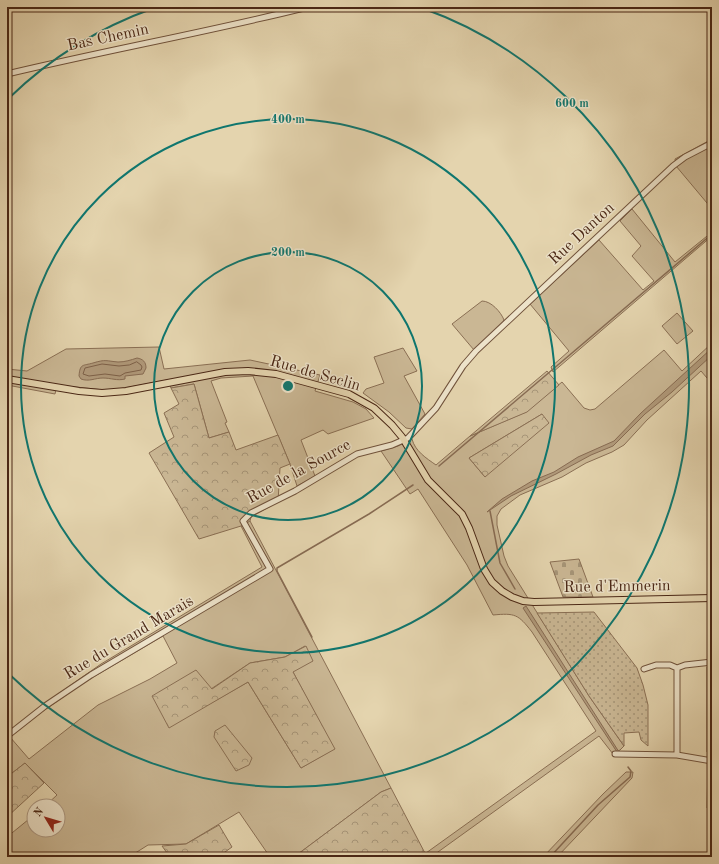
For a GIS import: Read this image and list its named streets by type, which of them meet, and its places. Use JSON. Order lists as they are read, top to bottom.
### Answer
{
  "streets": {
    "main road": ["Rue de Seclin", "Rue d'Emmerin"],
    "street": [
      "Bas Chemin",
      "Rue Danton",
      "Rue de la Source",
      "Rue du Grand Marais"
    ]
  },
  "crossings": [
    ["Rue Danton", "Rue de la Source"],
    ["Rue de Seclin", "Rue de la Source"],
    ["Rue de Seclin", "Rue d'Emmerin"],
    ["Rue de la Source", "Rue du Grand Marais"]
  ],
  "north": "top left",
  "rings": ["600 m", "400 m", "200 m"]
}
